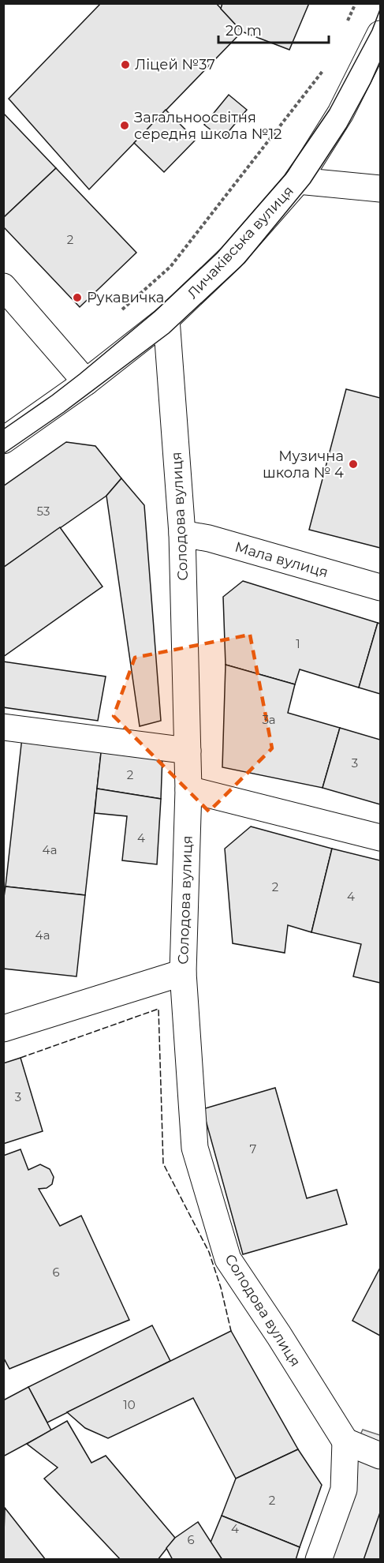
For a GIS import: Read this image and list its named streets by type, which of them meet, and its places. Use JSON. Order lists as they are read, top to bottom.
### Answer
{
  "streets": {
    "street": ["Личаківська вулиця", "Солодова вулиця", "Мала вулиця"]
  },
  "crossings": [
    ["Личаківська вулиця", "Солодова вулиця"],
    ["Солодова вулиця", "Мала вулиця"]
  ],
  "places": [
    "Ліцей №37",
    "Загальноосвітня середня школа №12",
    "Рукавичка",
    "Музична школа № 4"
  ],
  "house_numbers": [
    "2",
    "53",
    "1",
    "3а",
    "3",
    "2",
    "4",
    "4а",
    "2",
    "4",
    "4а",
    "3",
    "7",
    "6",
    "10",
    "2",
    "4",
    "6"
  ],
  "scale_bar": "20 m"
}
